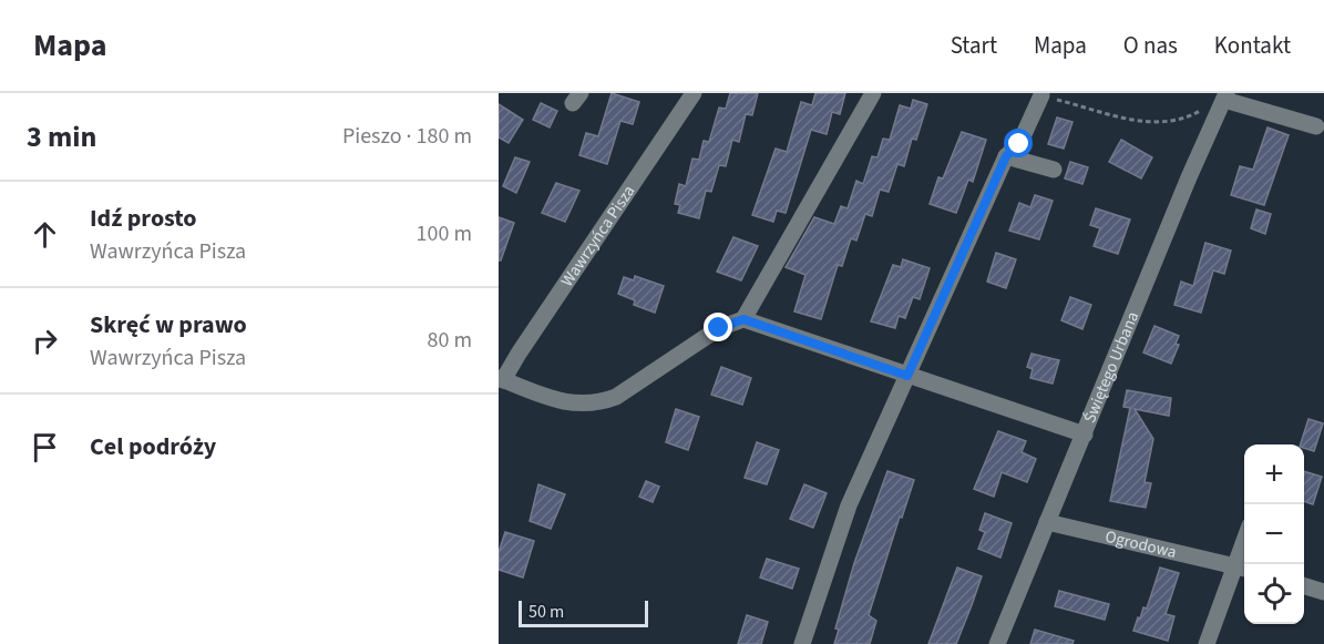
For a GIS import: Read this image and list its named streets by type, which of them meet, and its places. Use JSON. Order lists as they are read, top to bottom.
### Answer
{
  "streets": {
    "street": ["Wawrzyńca Pisza", "Świętego Urbana", "Ogrodowa"]
  },
  "crossings": [
    ["Świętego Urbana", "Ogrodowa"]
  ],
  "scale_bar": "50 m",
  "page": {
    "header": "Mapa",
    "nav": [
      "Start",
      "Mapa",
      "O nas",
      "Kontakt"
    ],
    "heading": ["3 min", "Pieszo · 180 m"],
    "list": [
      ["Idź prosto", "Wawrzyńca Pisza", "100 m"],
      ["Skręć w prawo", "Wawrzyńca Pisza", "80 m"],
      "Cel podróży"
    ],
    "map_buttons": ["+", "−"],
    "scale": "50 m"
  }
}
